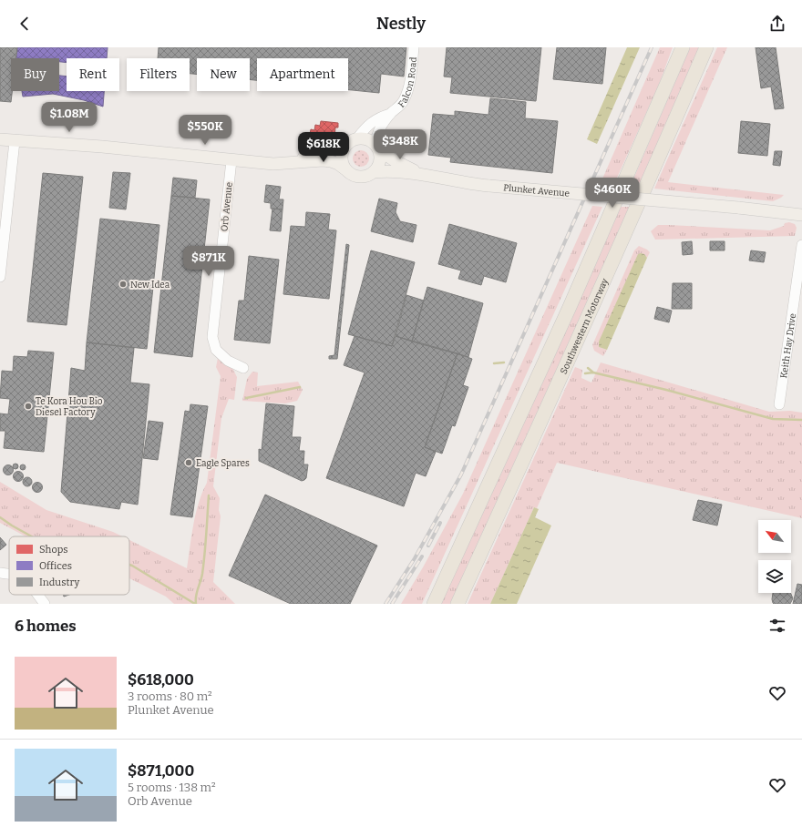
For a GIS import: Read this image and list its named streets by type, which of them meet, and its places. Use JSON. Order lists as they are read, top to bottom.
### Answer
{
  "streets": {
    "highway": ["Southwestern Motorway"],
    "main road": ["Plunket Avenue"],
    "street": ["Falcon Road", "Orb Avenue", "Keith Hay Drive"]
  },
  "crossings": [
    ["Falcon Road", "Plunket Avenue"]
  ],
  "places": ["New Idea", "Te Kora Hou Bio Diesel Factory", "Eagle Spares"],
  "legend": ["Shops", "Offices", "Industry"],
  "north": "top left",
  "page": {
    "header": "Nestly",
    "chip": [
      "Buy",
      "Rent",
      "Filters",
      "New",
      "Apartment"
    ],
    "price": [
      "$1.08M",
      "$550K",
      "$348K",
      "$618K",
      "$460K",
      "$871K"
    ],
    "heading": "6 homes",
    "list": [
      {
        "name": "$618,000",
        "note": "3 rooms · 80 m² · Plunket Avenue"
      },
      {
        "name": "$871,000",
        "note": "5 rooms · 138 m² · Orb Avenue"
      }
    ]
  }
}
